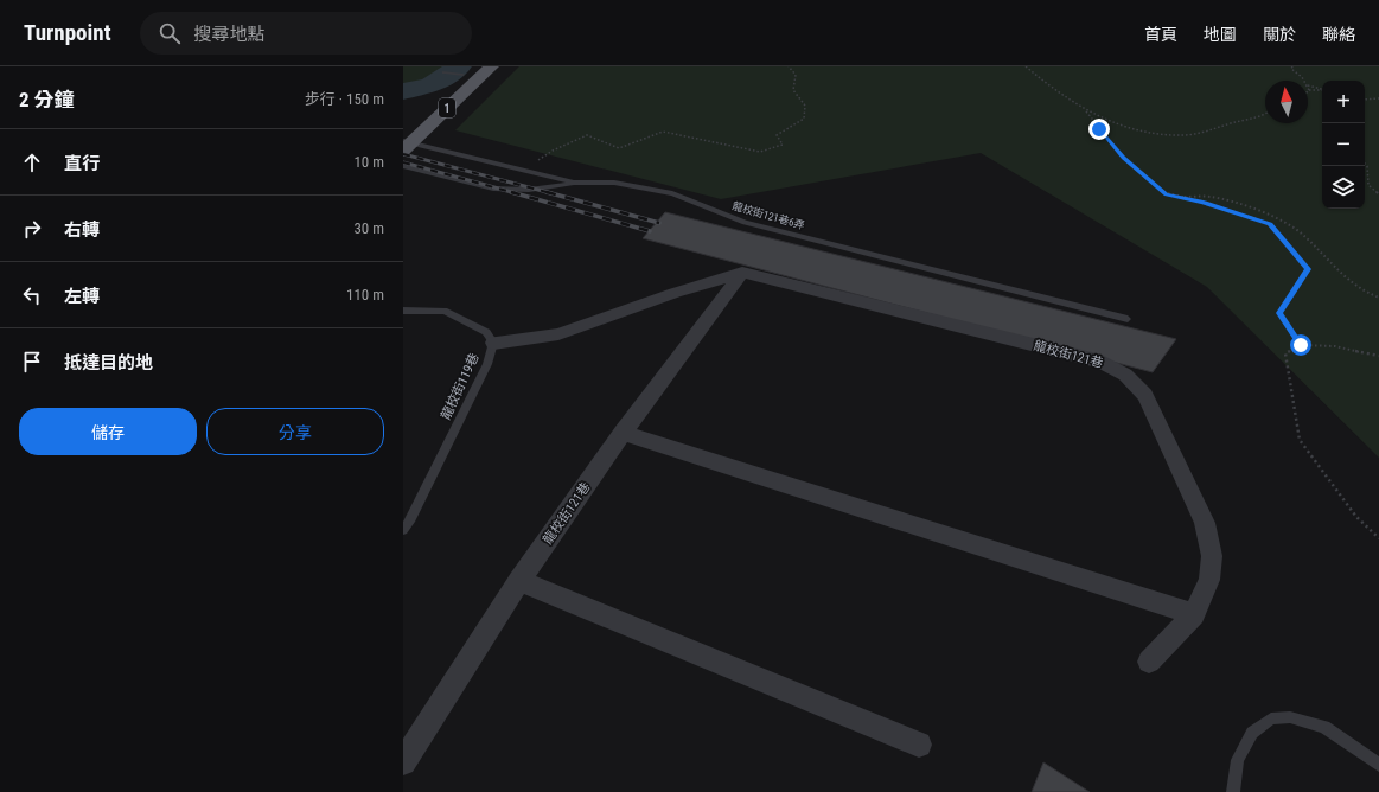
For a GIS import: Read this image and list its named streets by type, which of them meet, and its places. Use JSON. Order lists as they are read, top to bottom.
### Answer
{
  "streets": {
    "main road": ["1"],
    "street": ["龍校街121巷"],
    "lane": ["龍校街121巷6弄", "龍校街119巷"]
  },
  "crossings": [
    ["1", "龍校街121巷6弄"]
  ],
  "north": "top",
  "page": {
    "header": "Turnpoint",
    "search": "搜尋地點",
    "nav": [
      "首頁",
      "地圖",
      "關於",
      "聯絡"
    ],
    "heading": ["2 分鐘", "步行 · 150 m"],
    "map_buttons": ["+", "−"],
    "list": [
      ["直行", "10 m"],
      ["右轉", "30 m"],
      ["左轉", "110 m"],
      "抵達目的地"
    ],
    "buttons": ["儲存", "分享"]
  }
}
